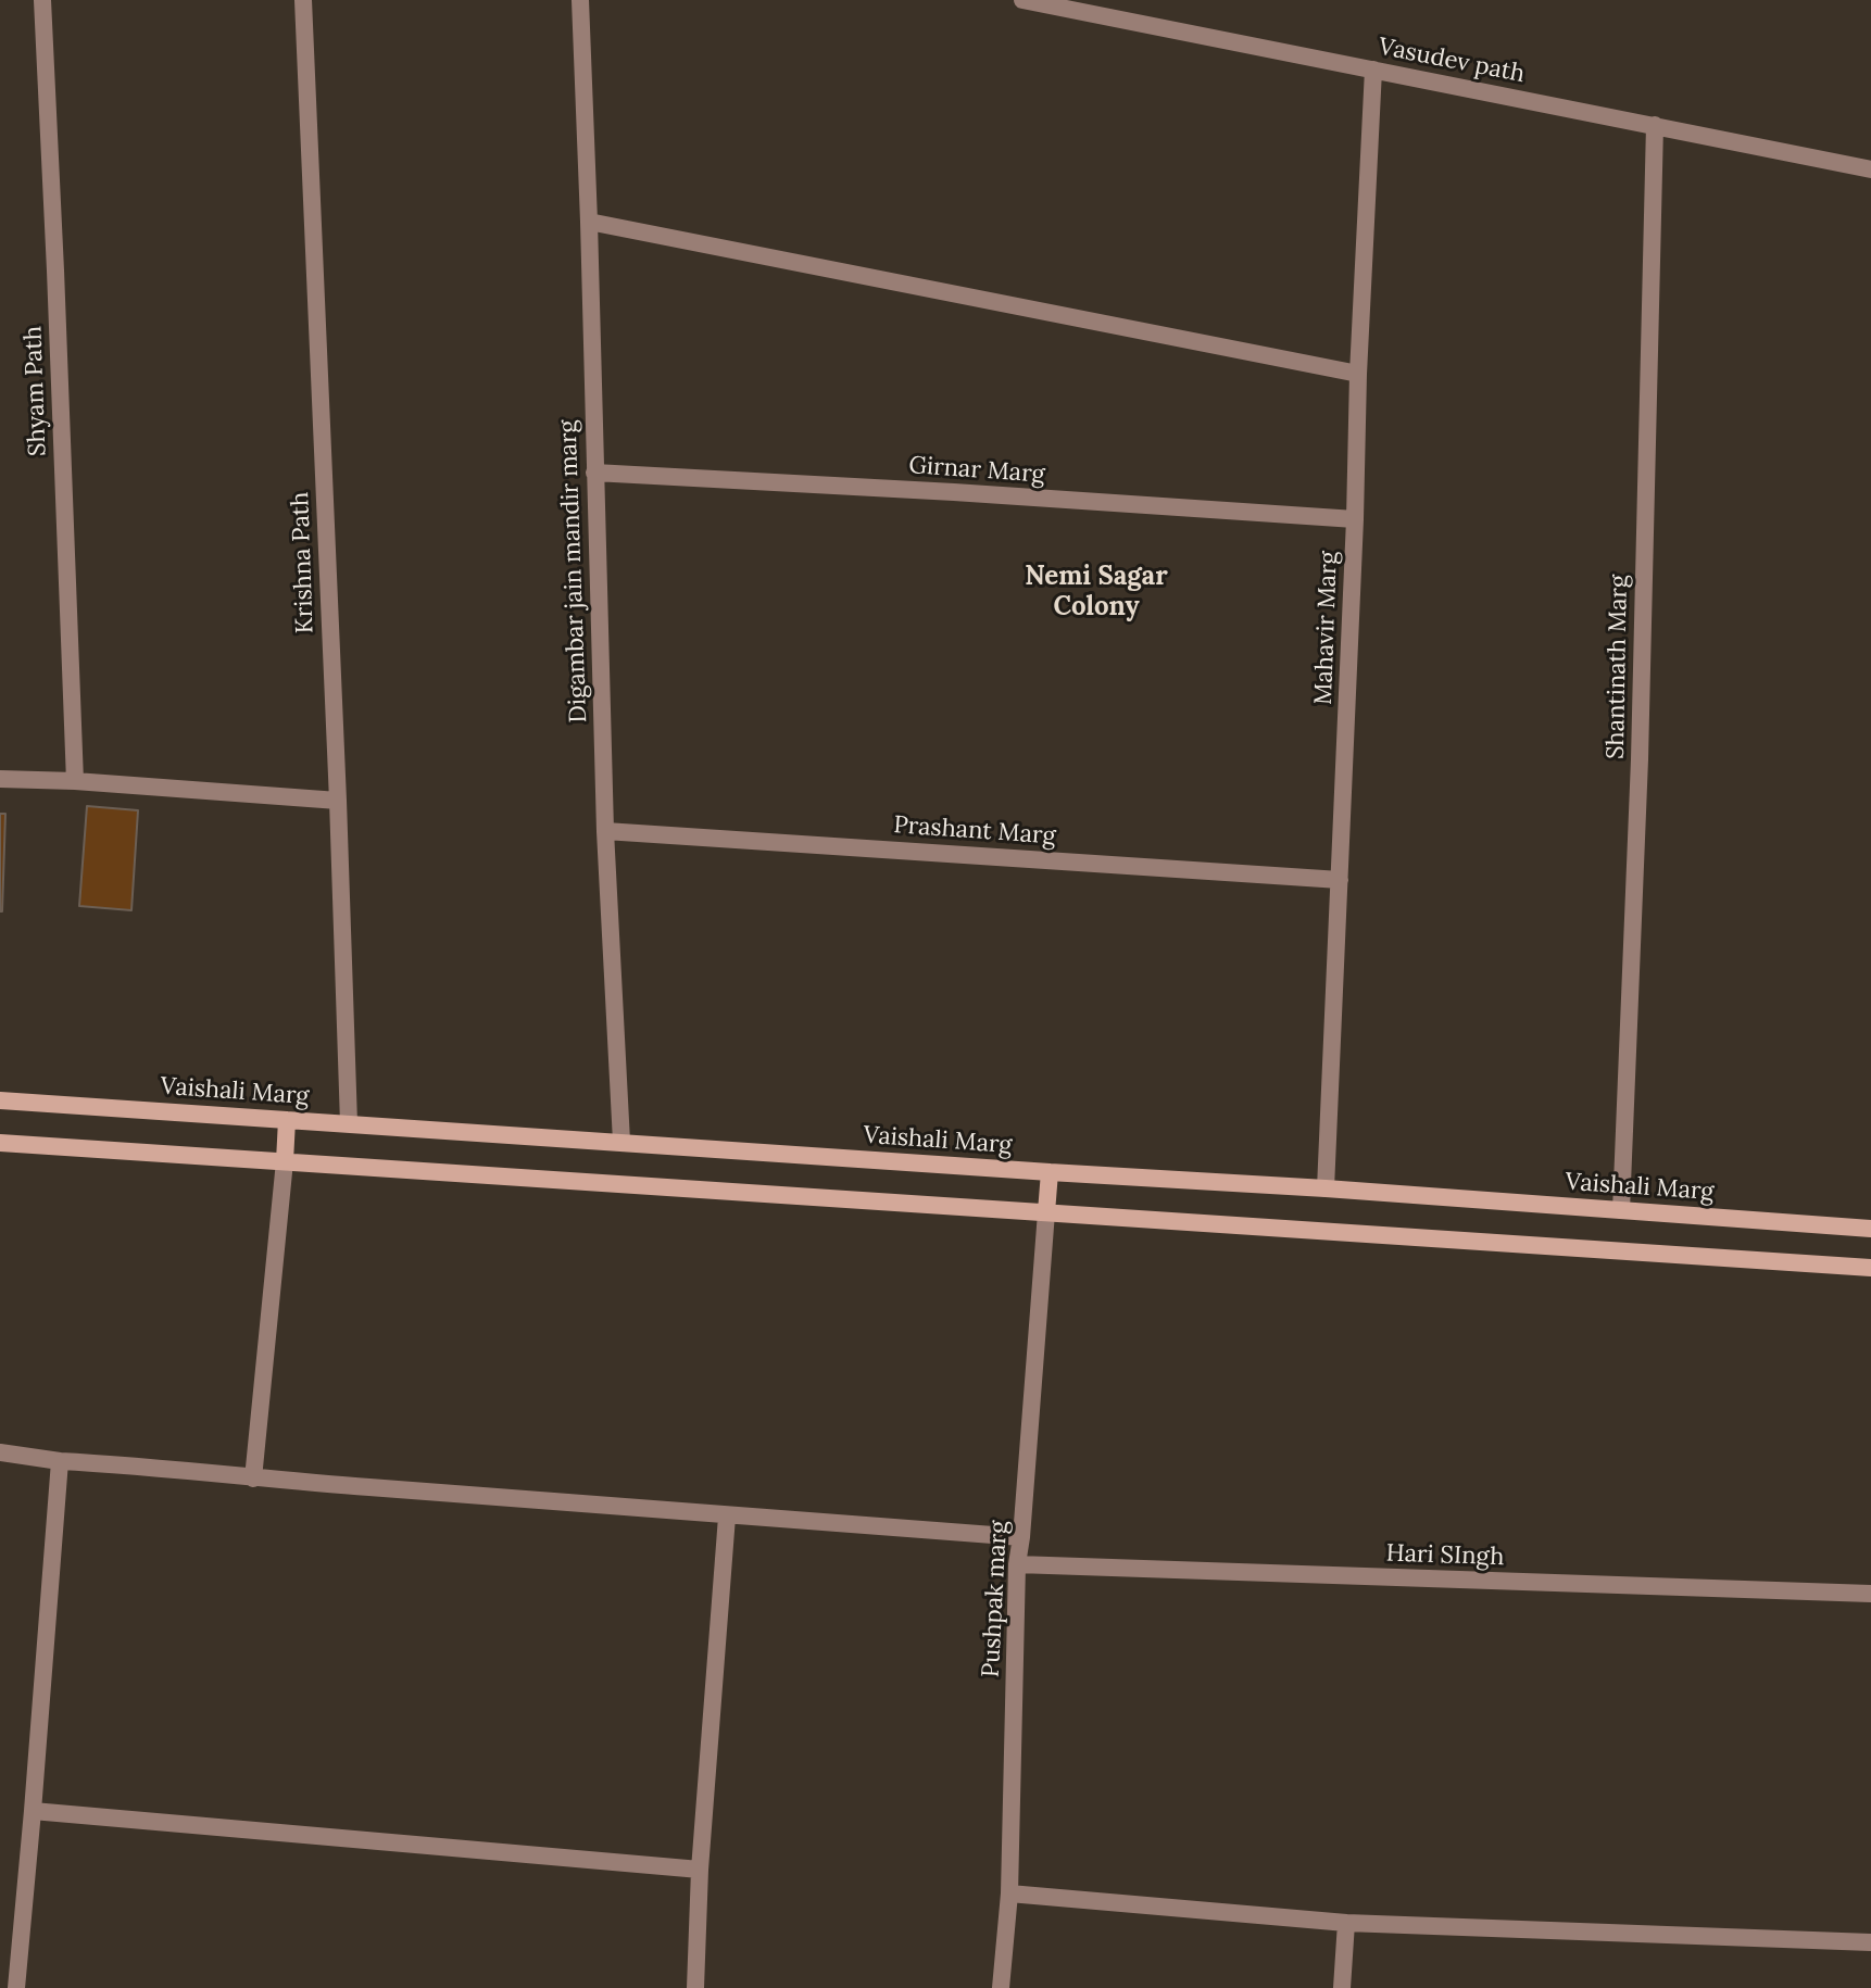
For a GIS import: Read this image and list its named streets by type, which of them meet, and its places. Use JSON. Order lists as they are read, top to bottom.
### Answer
{
  "streets": {
    "street": [
      "Vasudev path",
      "Shyam Path",
      "Girnar Marg",
      "Krishna Path",
      "Digambar jain mandir marg",
      "Mahavir Marg",
      "Shantinath Marg",
      "Prashant Marg",
      "Vaishali Marg",
      "Hari SIngh",
      "Pushpak marg"
    ]
  },
  "crossings": [
    ["Vasudev path", "Mahavir Marg"],
    ["Vasudev path", "Shantinath Marg"],
    ["Girnar Marg", "Digambar jain mandir marg"],
    ["Girnar Marg", "Mahavir Marg"],
    ["Krishna Path", "Vaishali Marg"],
    ["Digambar jain mandir marg", "Prashant Marg"],
    ["Digambar jain mandir marg", "Vaishali Marg"],
    ["Mahavir Marg", "Prashant Marg"],
    ["Mahavir Marg", "Vaishali Marg"],
    ["Shantinath Marg", "Vaishali Marg"],
    ["Hari SIngh", "Pushpak marg"]
  ],
  "districts": ["Nemi Sagar Colony"]
}
